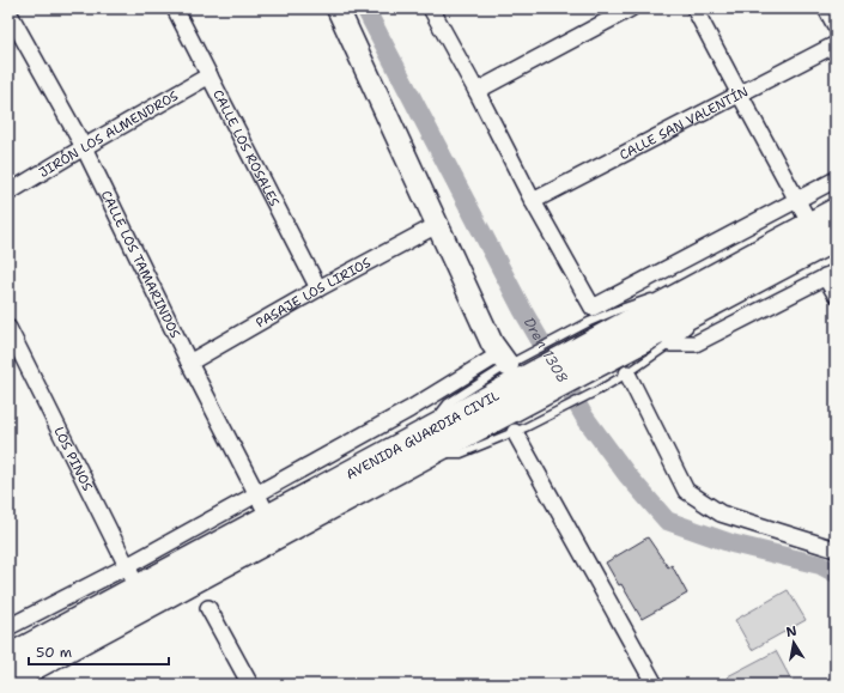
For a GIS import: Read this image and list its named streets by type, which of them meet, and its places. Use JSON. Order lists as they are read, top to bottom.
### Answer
{
  "streets": {
    "highway": ["AVENIDA GUARDIA CIVIL"],
    "street": [
      "CALLE SAN VALENTÍN",
      "JIRÓN LOS ALMENDROS",
      "CALLE LOS ROSALES",
      "CALLE LOS TAMARINDOS",
      "PASAJE LOS LIRIOS",
      "LOS PINOS"
    ]
  },
  "crossings": [
    ["JIRÓN LOS ALMENDROS", "CALLE LOS ROSALES"],
    ["JIRÓN LOS ALMENDROS", "CALLE LOS TAMARINDOS"],
    ["CALLE LOS ROSALES", "PASAJE LOS LIRIOS"],
    ["CALLE LOS TAMARINDOS", "PASAJE LOS LIRIOS"],
    ["CALLE LOS TAMARINDOS", "AVENIDA GUARDIA CIVIL"],
    ["AVENIDA GUARDIA CIVIL", "LOS PINOS"]
  ],
  "water": ["Dren 1308"],
  "scale_bar": "50 m",
  "north": "top"
}
